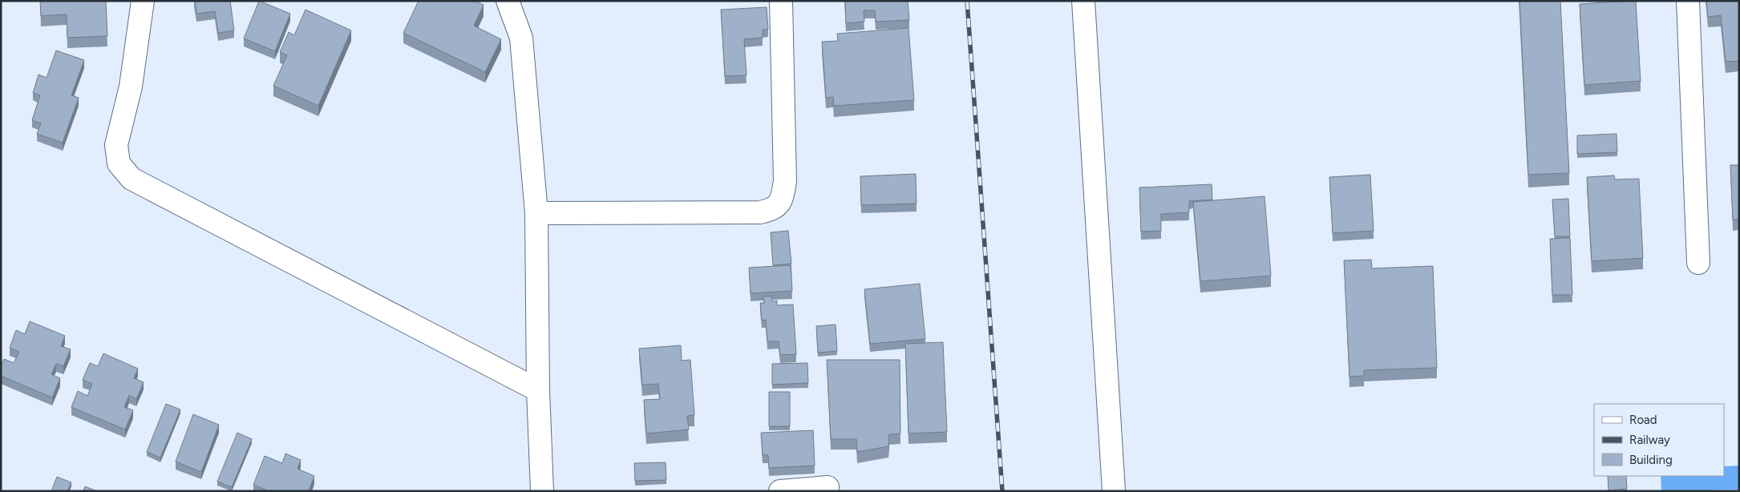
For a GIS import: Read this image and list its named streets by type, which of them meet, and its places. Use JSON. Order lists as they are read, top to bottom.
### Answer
{
  "legend": ["Road", "Railway", "Building"]
}
